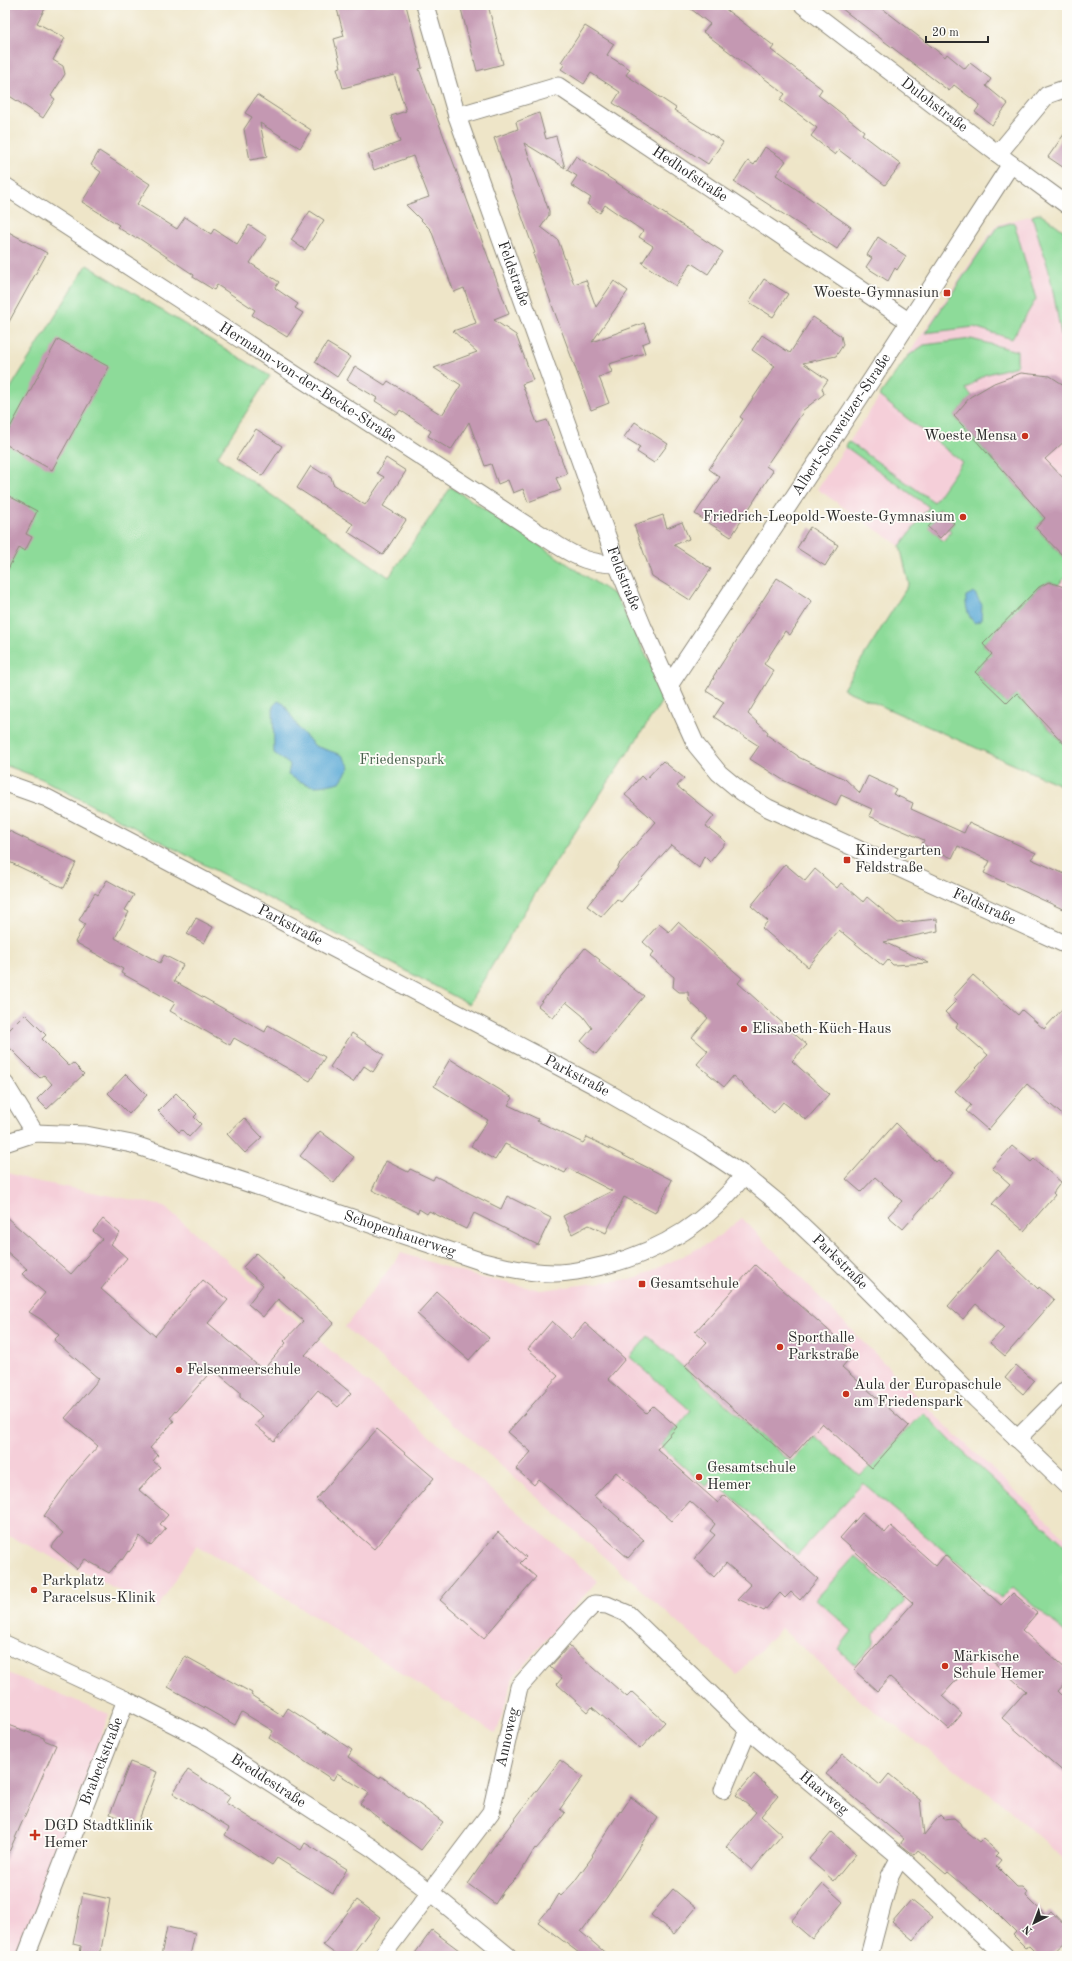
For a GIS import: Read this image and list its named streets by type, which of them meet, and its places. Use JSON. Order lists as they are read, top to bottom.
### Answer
{
  "streets": {
    "street": [
      "Dulohstraße",
      "Hedhofstraße",
      "Feldstraße",
      "Hermann-von-der-Becke-Straße",
      "Albert-Schweitzer-Straße",
      "Parkstraße",
      "Schopenhauerweg",
      "Annoweg",
      "Brabeckstraße",
      "Breddestraße",
      "Haarweg"
    ]
  },
  "crossings": [
    ["Dulohstraße", "Albert-Schweitzer-Straße"],
    ["Hedhofstraße", "Feldstraße"],
    ["Hedhofstraße", "Albert-Schweitzer-Straße"],
    ["Feldstraße", "Hermann-von-der-Becke-Straße"],
    ["Feldstraße", "Albert-Schweitzer-Straße"],
    ["Parkstraße", "Schopenhauerweg"],
    ["Annoweg", "Breddestraße"],
    ["Annoweg", "Haarweg"],
    ["Brabeckstraße", "Breddestraße"]
  ],
  "parks": ["Friedenspark"],
  "places": {
    "transit": ["Woeste-Gymnasiun", "Kindergarten Feldstraße", "Gesamtschule"],
    "other": [
      "Woeste Mensa",
      "Friedrich-Leopold-Woeste-Gymnasium",
      "Elisabeth-Küch-Haus",
      "Sporthalle Parkstraße",
      "Felsenmeerschule",
      "Aula der Europaschule am Friedenspark",
      "Gesamtschule Hemer",
      "Parkplatz Paracelsus-Klinik",
      "Märkische Schule Hemer"
    ],
    "health": ["DGD Stadtklinik Hemer"]
  },
  "scale_bar": "20 m",
  "north": "bottom left"
}
